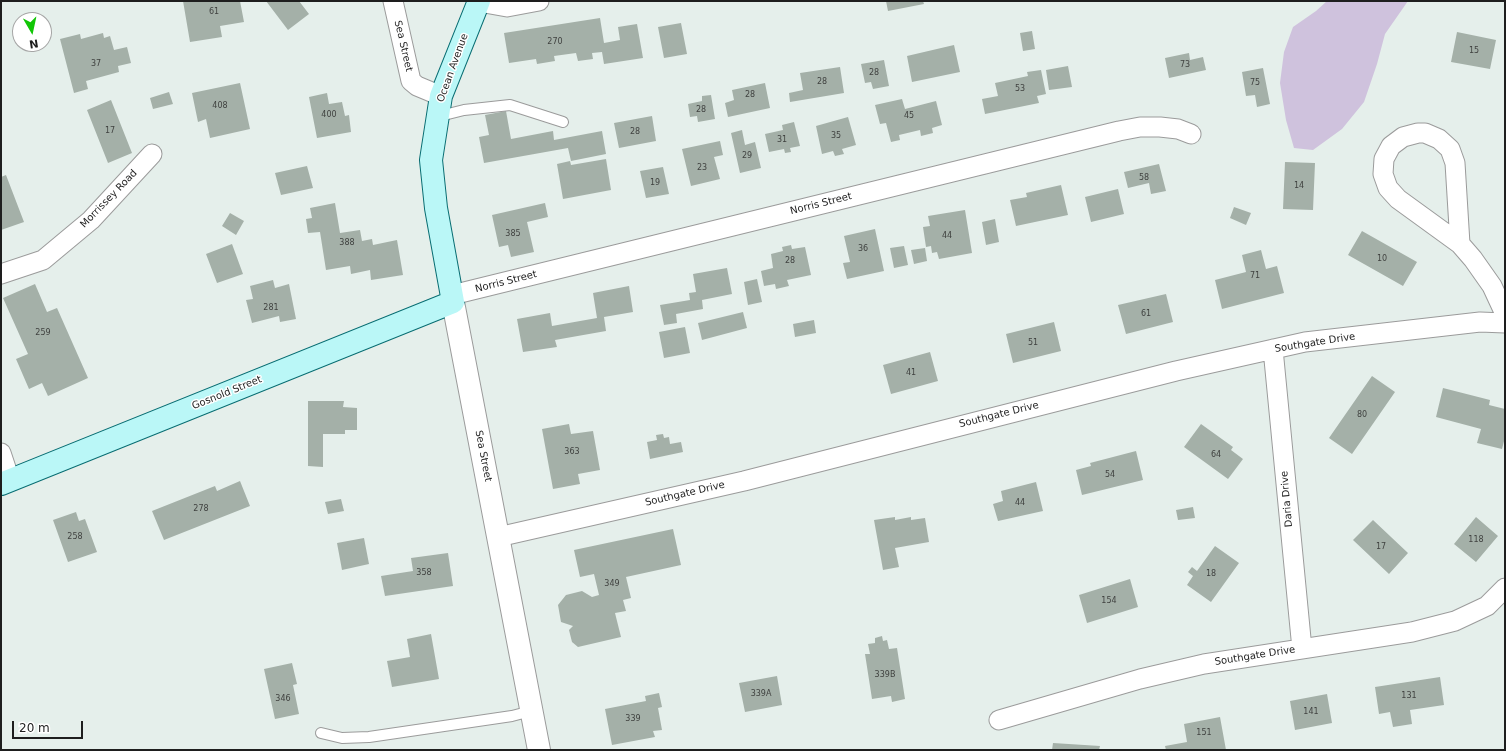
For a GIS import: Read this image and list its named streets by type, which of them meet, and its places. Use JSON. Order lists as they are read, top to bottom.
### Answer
{
  "streets": {
    "main road": ["Sea Street", "Ocean Avenue", "Gosnold Street"],
    "street": [
      "Morrissey Road",
      "Norris Street",
      "Southgate Drive",
      "Daria Drive"
    ]
  },
  "crossings": [
    ["Sea Street", "Ocean Avenue"],
    ["Sea Street", "Norris Street"],
    ["Sea Street", "Southgate Drive"],
    ["Sea Street", "Gosnold Street"],
    ["Norris Street", "Gosnold Street"],
    ["Southgate Drive", "Daria Drive"]
  ],
  "house_numbers": [
    "61",
    "270",
    "15",
    "37",
    "73",
    "28",
    "28",
    "75",
    "53",
    "28",
    "408",
    "28",
    "400",
    "45",
    "17",
    "28",
    "35",
    "31",
    "29",
    "23",
    "58",
    "19",
    "14",
    "385",
    "44",
    "388",
    "36",
    "10",
    "28",
    "71",
    "281",
    "61",
    "259",
    "51",
    "41",
    "80",
    "363",
    "64",
    "54",
    "44",
    "278",
    "258",
    "118",
    "17",
    "358",
    "18",
    "349",
    "154",
    "339B",
    "339A",
    "131",
    "346",
    "141",
    "339",
    "151"
  ],
  "scale_bar": "20 m",
  "north": "bottom"
}
